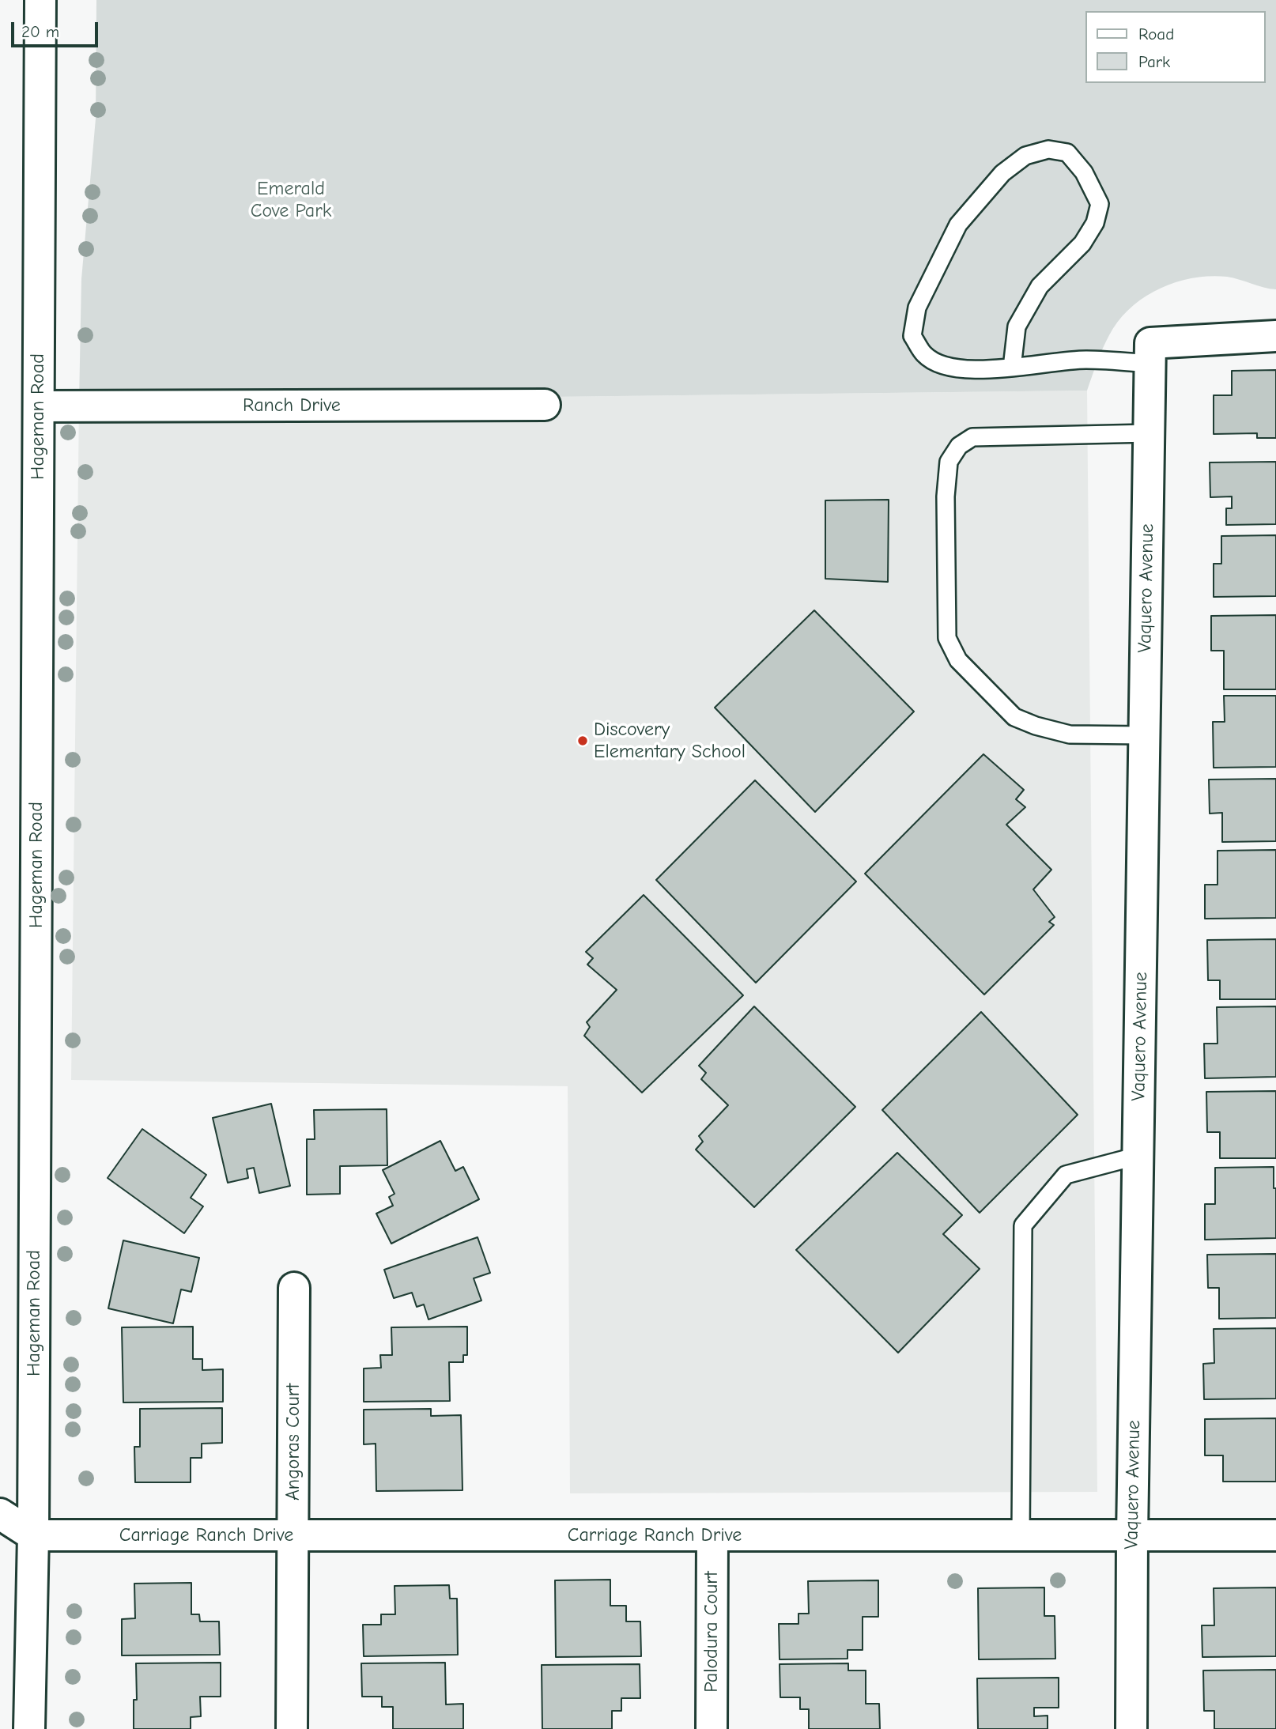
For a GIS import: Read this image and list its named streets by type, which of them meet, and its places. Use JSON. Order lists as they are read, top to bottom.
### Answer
{
  "streets": {
    "street": [
      "Ranch Drive",
      "Hageman Road",
      "Vaquero Avenue",
      "Angoras Court",
      "Carriage Ranch Drive",
      "Palodura Court"
    ]
  },
  "crossings": [
    ["Ranch Drive", "Hageman Road"],
    ["Hageman Road", "Carriage Ranch Drive"],
    ["Vaquero Avenue", "Carriage Ranch Drive"],
    ["Angoras Court", "Carriage Ranch Drive"],
    ["Carriage Ranch Drive", "Palodura Court"]
  ],
  "parks": ["Emerald Cove Park"],
  "places": ["Discovery Elementary School"],
  "legend": ["Road", "Park"],
  "scale_bar": "20 m"
}
